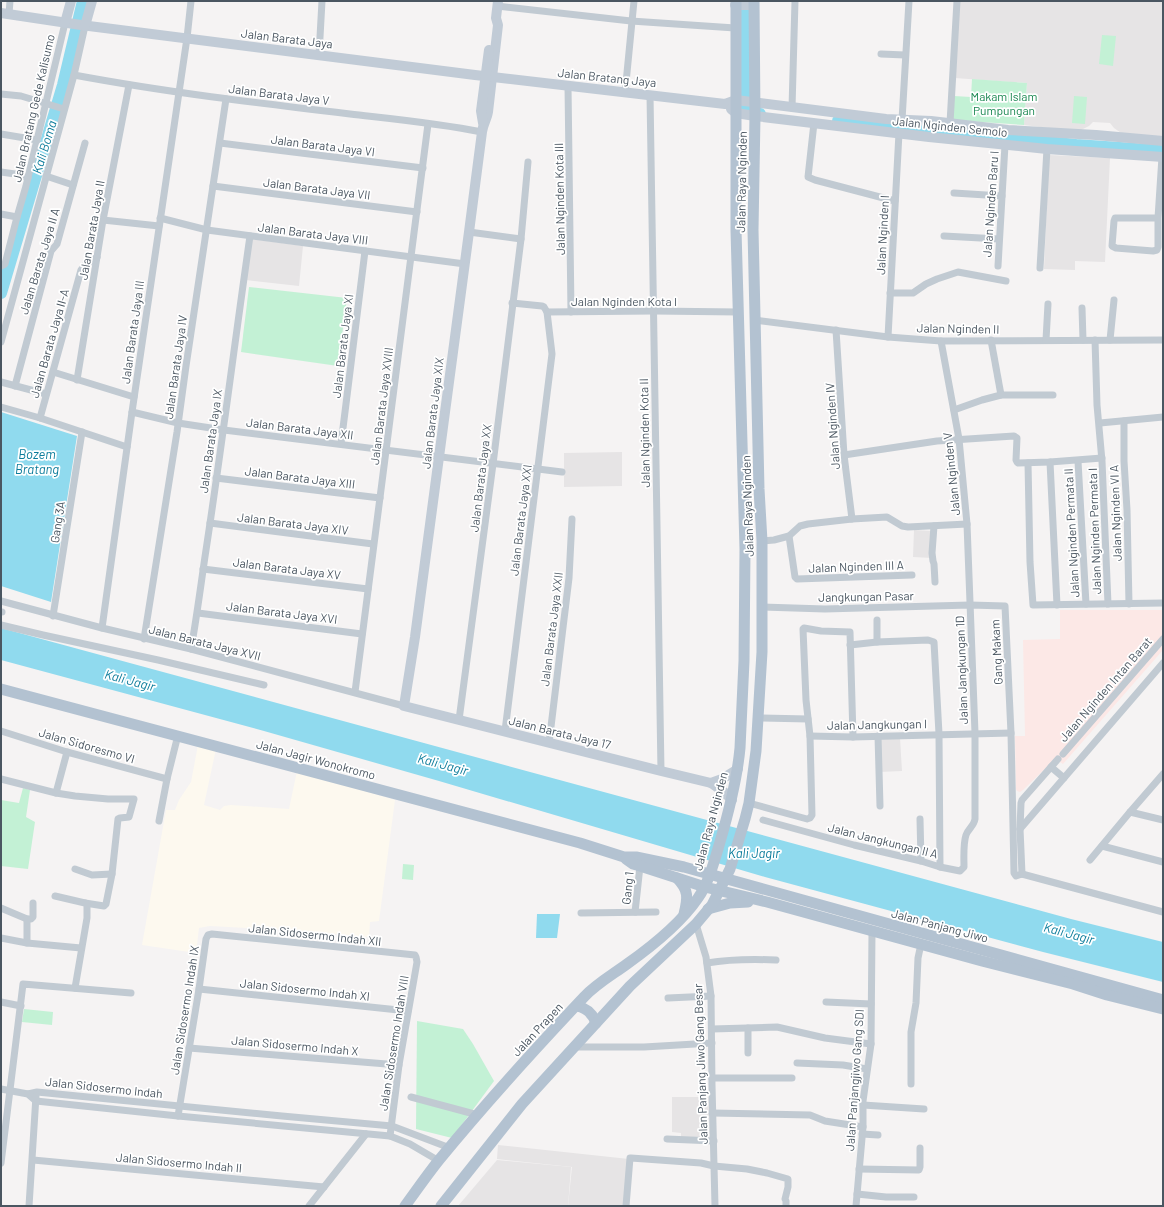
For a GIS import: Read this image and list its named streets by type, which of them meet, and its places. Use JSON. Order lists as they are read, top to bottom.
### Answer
{
  "streets": {
    "main road": [
      "Jalan Barata Jaya",
      "Jalan Bratang Jaya",
      "Jalan Nginden Semolo",
      "Jalan Raya Nginden",
      "Jalan Barata Jaya XIX",
      "Jalan Barata Jaya 17",
      "Jalan Jagir Wonokromo",
      "Jalan Panjang Jiwo",
      "Jalan Prapen"
    ],
    "street": [
      "Jalan Barata Jaya V",
      "Jalan Bratang Gede Kalisumo",
      "Jalan Barata Jaya VI",
      "Jalan Barata Jaya VII",
      "Jalan Nginden Kota III",
      "Jalan Nginden Baru I",
      "Jalan Barata Jaya II",
      "Jalan Barata Jaya VIII",
      "Jalan Nginden I",
      "Jalan Barata Jaya II A",
      "Jalan Nginden Kota I",
      "Jalan Nginden II",
      "Jalan Barata Jaya III",
      "Jalan Barata Jaya II-A",
      "Jalan Barata Jaya XI",
      "Jalan Barata Jaya IV",
      "Jalan Barata Jaya XVIII",
      "Jalan Nginden IV",
      "Jalan Barata Jaya XII",
      "Jalan Nginden Kota II",
      "Jalan Barata Jaya IX",
      "Jalan Nginden V",
      "Jalan Barata Jaya XIII",
      "Jalan Barata Jaya XX",
      "Jalan Nginden VI A",
      "Jalan Barata Jaya XXI",
      "Gang 3A",
      "Jalan Barata Jaya XIV",
      "Jalan Nginden Permata I",
      "Jalan Nginden Permata II",
      "Jalan Nginden III A",
      "Jalan Barata Jaya XV",
      "Jangkungan Pasar",
      "Jalan Barata Jaya XVI",
      "Jalan Barata Jaya XXII",
      "Jalan Barata Jaya XVII",
      "Gang Makam",
      "Jalan Jangkungan 1D",
      "Jalan Nginden Intan Barat",
      "Jalan Jangkungan I",
      "Jalan Sidoresmo VI",
      "Jalan Jangkungan II A",
      "Gang 1",
      "Jalan Sidosermo Indah XII",
      "Jalan Sidosermo Indah XI",
      "Jalan Sidosermo Indah IX",
      "Jalan Sidosermo Indah VIII",
      "Jalan Sidosermo Indah X",
      "Jalan Panjang Jiwo Gang Besar",
      "Jalan Panjangjiwo Gang SDI",
      "Jalan Sidosermo Indah",
      "Jalan Sidosermo Indah II"
    ]
  },
  "crossings": [
    ["Jalan Barata Jaya", "Jalan Bratang Jaya"],
    ["Jalan Barata Jaya", "Jalan Bratang Gede Kalisumo"],
    ["Jalan Barata Jaya", "Jalan Barata Jaya III"],
    ["Jalan Barata Jaya", "Jalan Barata Jaya XIX"],
    ["Jalan Bratang Jaya", "Jalan Nginden Semolo"],
    ["Jalan Bratang Jaya", "Jalan Raya Nginden"],
    ["Jalan Bratang Jaya", "Jalan Nginden Kota III"],
    ["Jalan Bratang Jaya", "Jalan Barata Jaya XIX"],
    ["Jalan Bratang Jaya", "Jalan Nginden Kota II"],
    ["Jalan Barata Jaya V", "Jalan Barata Jaya II"],
    ["Jalan Barata Jaya V", "Jalan Barata Jaya III"],
    ["Jalan Barata Jaya V", "Jalan Barata Jaya IV"],
    ["Jalan Barata Jaya V", "Jalan Barata Jaya XVIII"],
    ["Jalan Barata Jaya V", "Jalan Barata Jaya XIX"],
    ["Jalan Nginden Semolo", "Jalan Raya Nginden"],
    ["Jalan Nginden Semolo", "Jalan Nginden Baru I"],
    ["Jalan Nginden Semolo", "Jalan Nginden I"],
    ["Jalan Barata Jaya VI", "Jalan Barata Jaya IV"],
    ["Jalan Barata Jaya VI", "Jalan Barata Jaya XVIII"],
    ["Jalan Raya Nginden", "Jalan Nginden Kota I"],
    ["Jalan Raya Nginden", "Jalan Nginden II"],
    ["Jalan Raya Nginden", "Jangkungan Pasar"],
    ["Jalan Raya Nginden", "Jalan Barata Jaya 17"],
    ["Jalan Raya Nginden", "Jalan Jagir Wonokromo"],
    ["Jalan Raya Nginden", "Jalan Panjang Jiwo"],
    ["Jalan Raya Nginden", "Jalan Prapen"],
    ["Jalan Barata Jaya VII", "Jalan Barata Jaya IV"],
    ["Jalan Barata Jaya VII", "Jalan Barata Jaya XVIII"],
    ["Jalan Nginden Kota III", "Jalan Nginden Kota I"],
    ["Jalan Barata Jaya II", "Jalan Barata Jaya II-A"],
    ["Jalan Barata Jaya VIII", "Jalan Barata Jaya III"],
    ["Jalan Barata Jaya VIII", "Jalan Barata Jaya XI"],
    ["Jalan Barata Jaya VIII", "Jalan Barata Jaya IV"],
    ["Jalan Barata Jaya VIII", "Jalan Barata Jaya XVIII"],
    ["Jalan Barata Jaya VIII", "Jalan Barata Jaya XIX"],
    ["Jalan Barata Jaya VIII", "Jalan Barata Jaya IX"],
    ["Jalan Nginden I", "Jalan Nginden II"],
    ["Jalan Nginden Kota I", "Jalan Nginden Kota II"],
    ["Jalan Nginden Kota I", "Jalan Barata Jaya XX"],
    ["Jalan Nginden Kota I", "Jalan Barata Jaya XXI"],
    ["Jalan Nginden II", "Jalan Nginden IV"],
    ["Jalan Nginden II", "Jalan Nginden V"],
    ["Jalan Barata Jaya III", "Jalan Barata Jaya XII"],
    ["Jalan Barata Jaya III", "Jalan Barata Jaya XVII"],
    ["Jalan Barata Jaya XI", "Jalan Barata Jaya XII"],
    ["Jalan Barata Jaya IV", "Jalan Barata Jaya XII"],
    ["Jalan Barata Jaya IV", "Jalan Barata Jaya XVII"],
    ["Jalan Barata Jaya XVIII", "Jalan Barata Jaya XII"],
    ["Jalan Barata Jaya XVIII", "Jalan Barata Jaya XIII"],
    ["Jalan Barata Jaya XVIII", "Jalan Barata Jaya XIV"],
    ["Jalan Barata Jaya XVIII", "Jalan Barata Jaya XV"],
    ["Jalan Barata Jaya XVIII", "Jalan Barata Jaya XVI"],
    ["Jalan Barata Jaya XVIII", "Jalan Barata Jaya XVII"],
    ["Jalan Barata Jaya XIX", "Jalan Barata Jaya XII"],
    ["Jalan Barata Jaya XIX", "Jalan Barata Jaya XVII"],
    ["Jalan Barata Jaya XIX", "Jalan Barata Jaya 17"],
    ["Jalan Barata Jaya XII", "Jalan Barata Jaya IX"],
    ["Jalan Barata Jaya XII", "Jalan Barata Jaya XX"],
    ["Jalan Barata Jaya XII", "Jalan Barata Jaya XXI"],
    ["Jalan Nginden Kota II", "Jalan Barata Jaya 17"],
    ["Jalan Barata Jaya IX", "Jalan Barata Jaya XIII"],
    ["Jalan Barata Jaya IX", "Jalan Barata Jaya XIV"],
    ["Jalan Barata Jaya IX", "Jalan Barata Jaya XV"],
    ["Jalan Barata Jaya IX", "Jalan Barata Jaya XVI"],
    ["Jalan Barata Jaya IX", "Jalan Barata Jaya XVII"],
    ["Jalan Nginden V", "Jangkungan Pasar"],
    ["Jalan Nginden V", "Gang Makam"],
    ["Jalan Nginden V", "Jalan Jangkungan 1D"],
    ["Jalan Barata Jaya XX", "Jalan Barata Jaya 17"],
    ["Jalan Barata Jaya XXI", "Jalan Barata Jaya 17"],
    ["Gang 3A", "Jalan Barata Jaya XVII"],
    ["Jangkungan Pasar", "Gang Makam"],
    ["Jangkungan Pasar", "Jalan Jangkungan 1D"],
    ["Jalan Barata Jaya XXII", "Jalan Barata Jaya 17"],
    ["Jalan Barata Jaya XVII", "Jalan Barata Jaya 17"],
    ["Gang Makam", "Jalan Jangkungan 1D"],
    ["Gang Makam", "Jalan Jangkungan I"],
    ["Jalan Jangkungan 1D", "Jalan Jangkungan I"],
    ["Jalan Jangkungan 1D", "Jalan Jangkungan II A"],
    ["Jalan Jangkungan I", "Jalan Jangkungan II A"],
    ["Jalan Jagir Wonokromo", "Gang 1"],
    ["Jalan Jagir Wonokromo", "Jalan Panjang Jiwo"],
    ["Jalan Jagir Wonokromo", "Jalan Prapen"],
    ["Jalan Panjang Jiwo", "Jalan Panjangjiwo Gang SDI"],
    ["Jalan Sidosermo Indah XII", "Jalan Sidosermo Indah IX"],
    ["Jalan Sidosermo Indah XII", "Jalan Sidosermo Indah VIII"],
    ["Jalan Sidosermo Indah XI", "Jalan Sidosermo Indah IX"],
    ["Jalan Sidosermo Indah XI", "Jalan Sidosermo Indah VIII"],
    ["Jalan Sidosermo Indah IX", "Jalan Sidosermo Indah X"],
    ["Jalan Sidosermo Indah IX", "Jalan Sidosermo Indah"],
    ["Jalan Prapen", "Jalan Sidosermo Indah"],
    ["Jalan Sidosermo Indah VIII", "Jalan Sidosermo Indah X"],
    ["Jalan Sidosermo Indah VIII", "Jalan Sidosermo Indah"]
  ],
  "water": ["Kali Boma", "Bozem Bratang", "Kali Jagir"],
  "parks": ["Makam Islam Pumpungan"]
}
